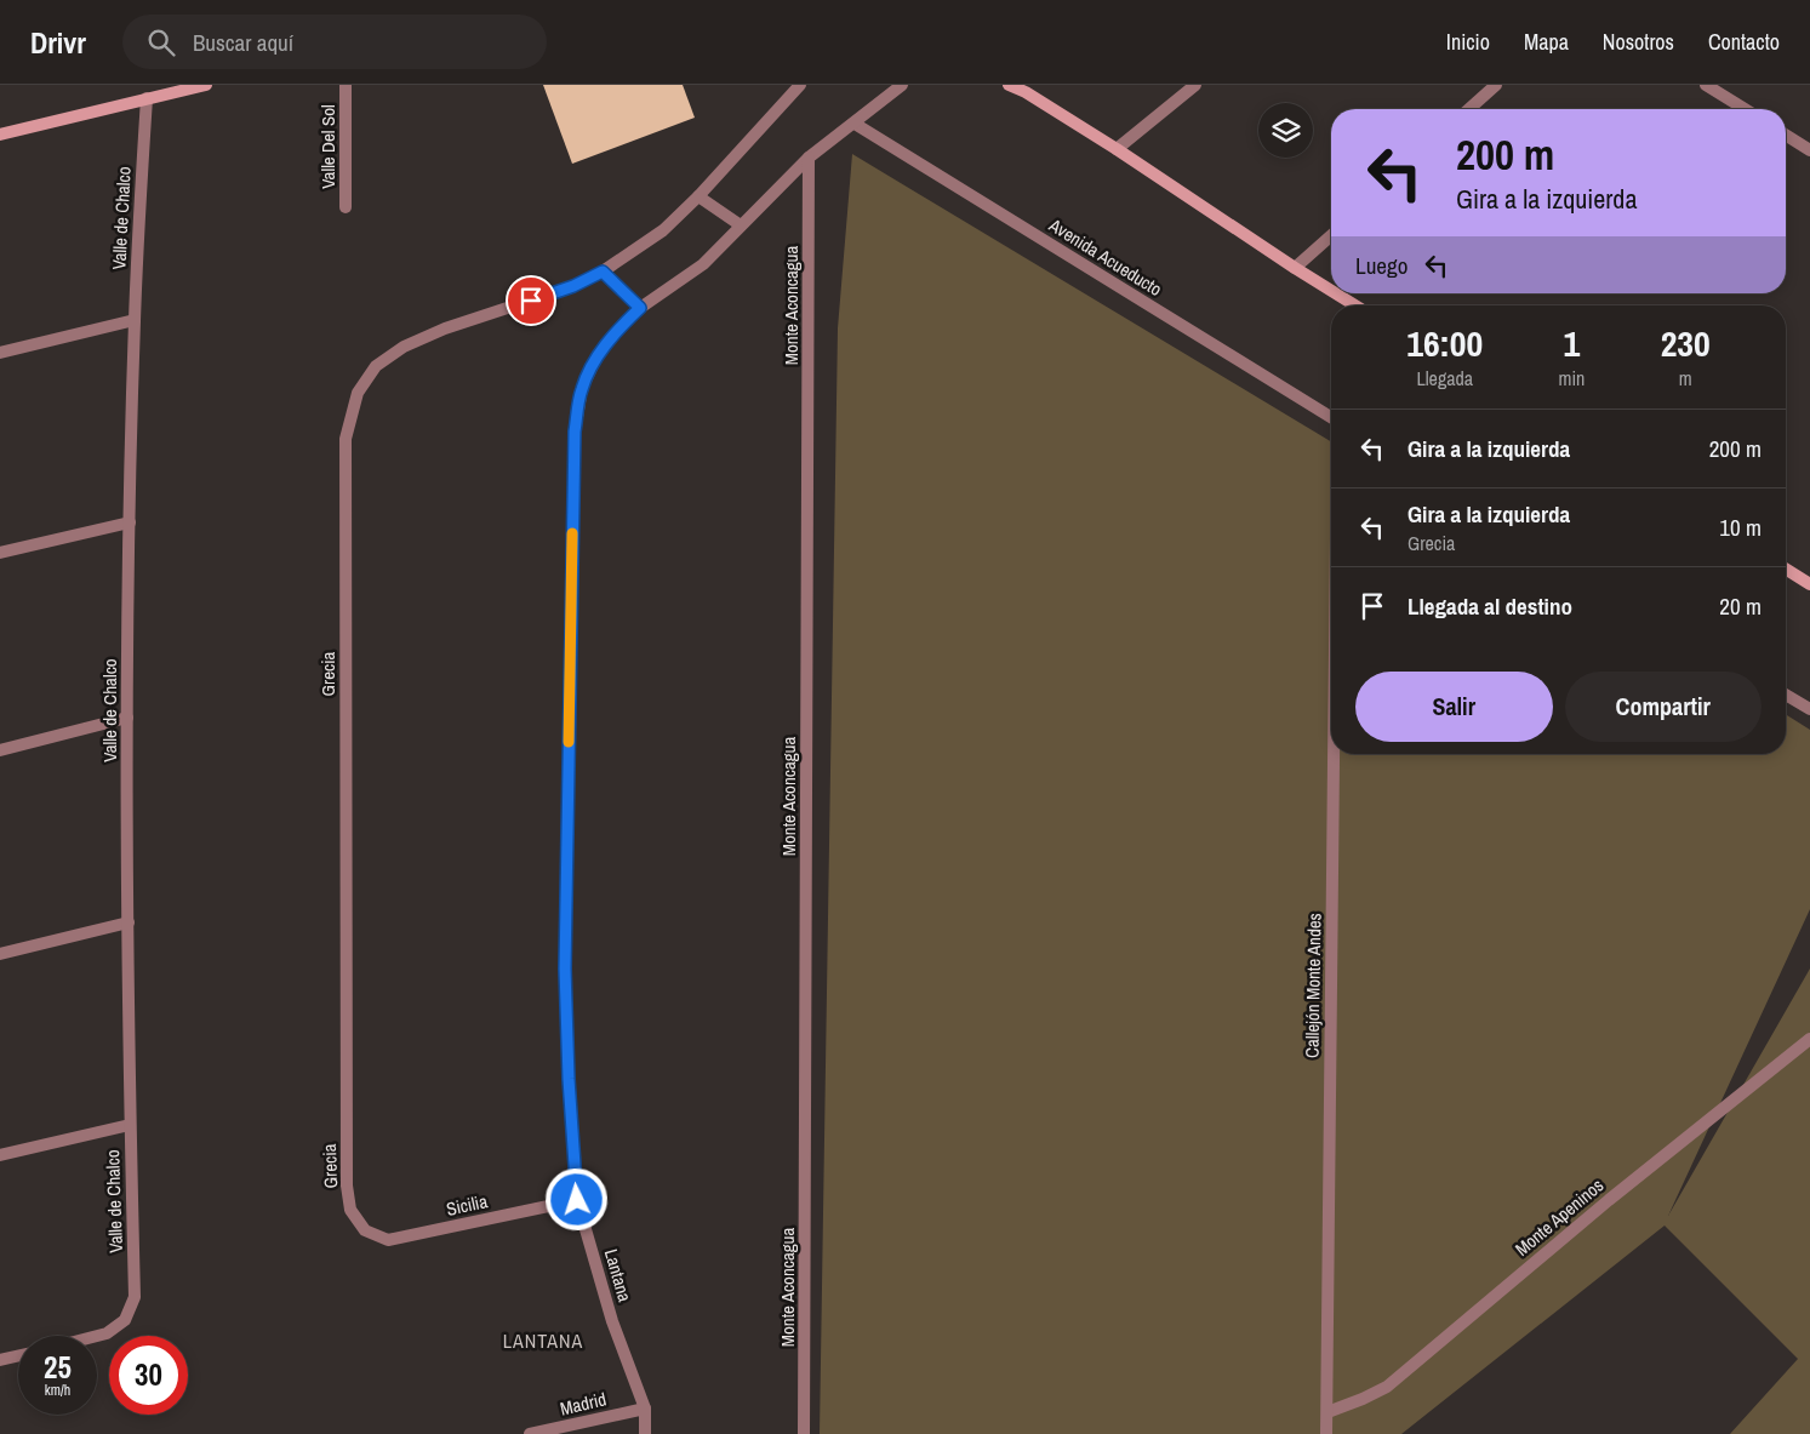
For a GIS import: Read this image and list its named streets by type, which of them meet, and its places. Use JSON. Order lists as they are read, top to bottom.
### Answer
{
  "streets": {
    "street": [
      "Valle Del Sol",
      "Valle de Chalco",
      "Avenida Acueducto",
      "Monte Aconcagua",
      "Grecia",
      "Callejón Monte Andes",
      "Sicilia",
      "Monte Apeninos",
      "Lantana",
      "Madrid"
    ]
  },
  "crossings": [
    ["Avenida Acueducto", "Lantana"],
    ["Monte Aconcagua", "Lantana"],
    ["Grecia", "Sicilia"],
    ["Callejón Monte Andes", "Monte Apeninos"],
    ["Sicilia", "Lantana"],
    ["Lantana", "Madrid"]
  ],
  "districts": ["LANTANA"],
  "page": {
    "header": "Drivr",
    "search": "Buscar aquí",
    "nav": [
      "Inicio",
      "Mapa",
      "Nosotros",
      "Contacto"
    ],
    "turn": ["200 m", "Gira a la izquierda"],
    "then": "Luego",
    "eta": [
      "16:00",
      "Llegada",
      "1",
      "min",
      "230",
      "m"
    ],
    "list": [
      {
        "name": "Gira a la izquierda",
        "value": "200 m"
      },
      {
        "name": "Gira a la izquierda",
        "note": "Grecia",
        "value": "10 m"
      },
      {
        "name": "Llegada al destino",
        "value": "20 m"
      }
    ],
    "buttons": ["Salir", "Compartir"],
    "speed": "25 km/h",
    "limit": "30"
  }
}
